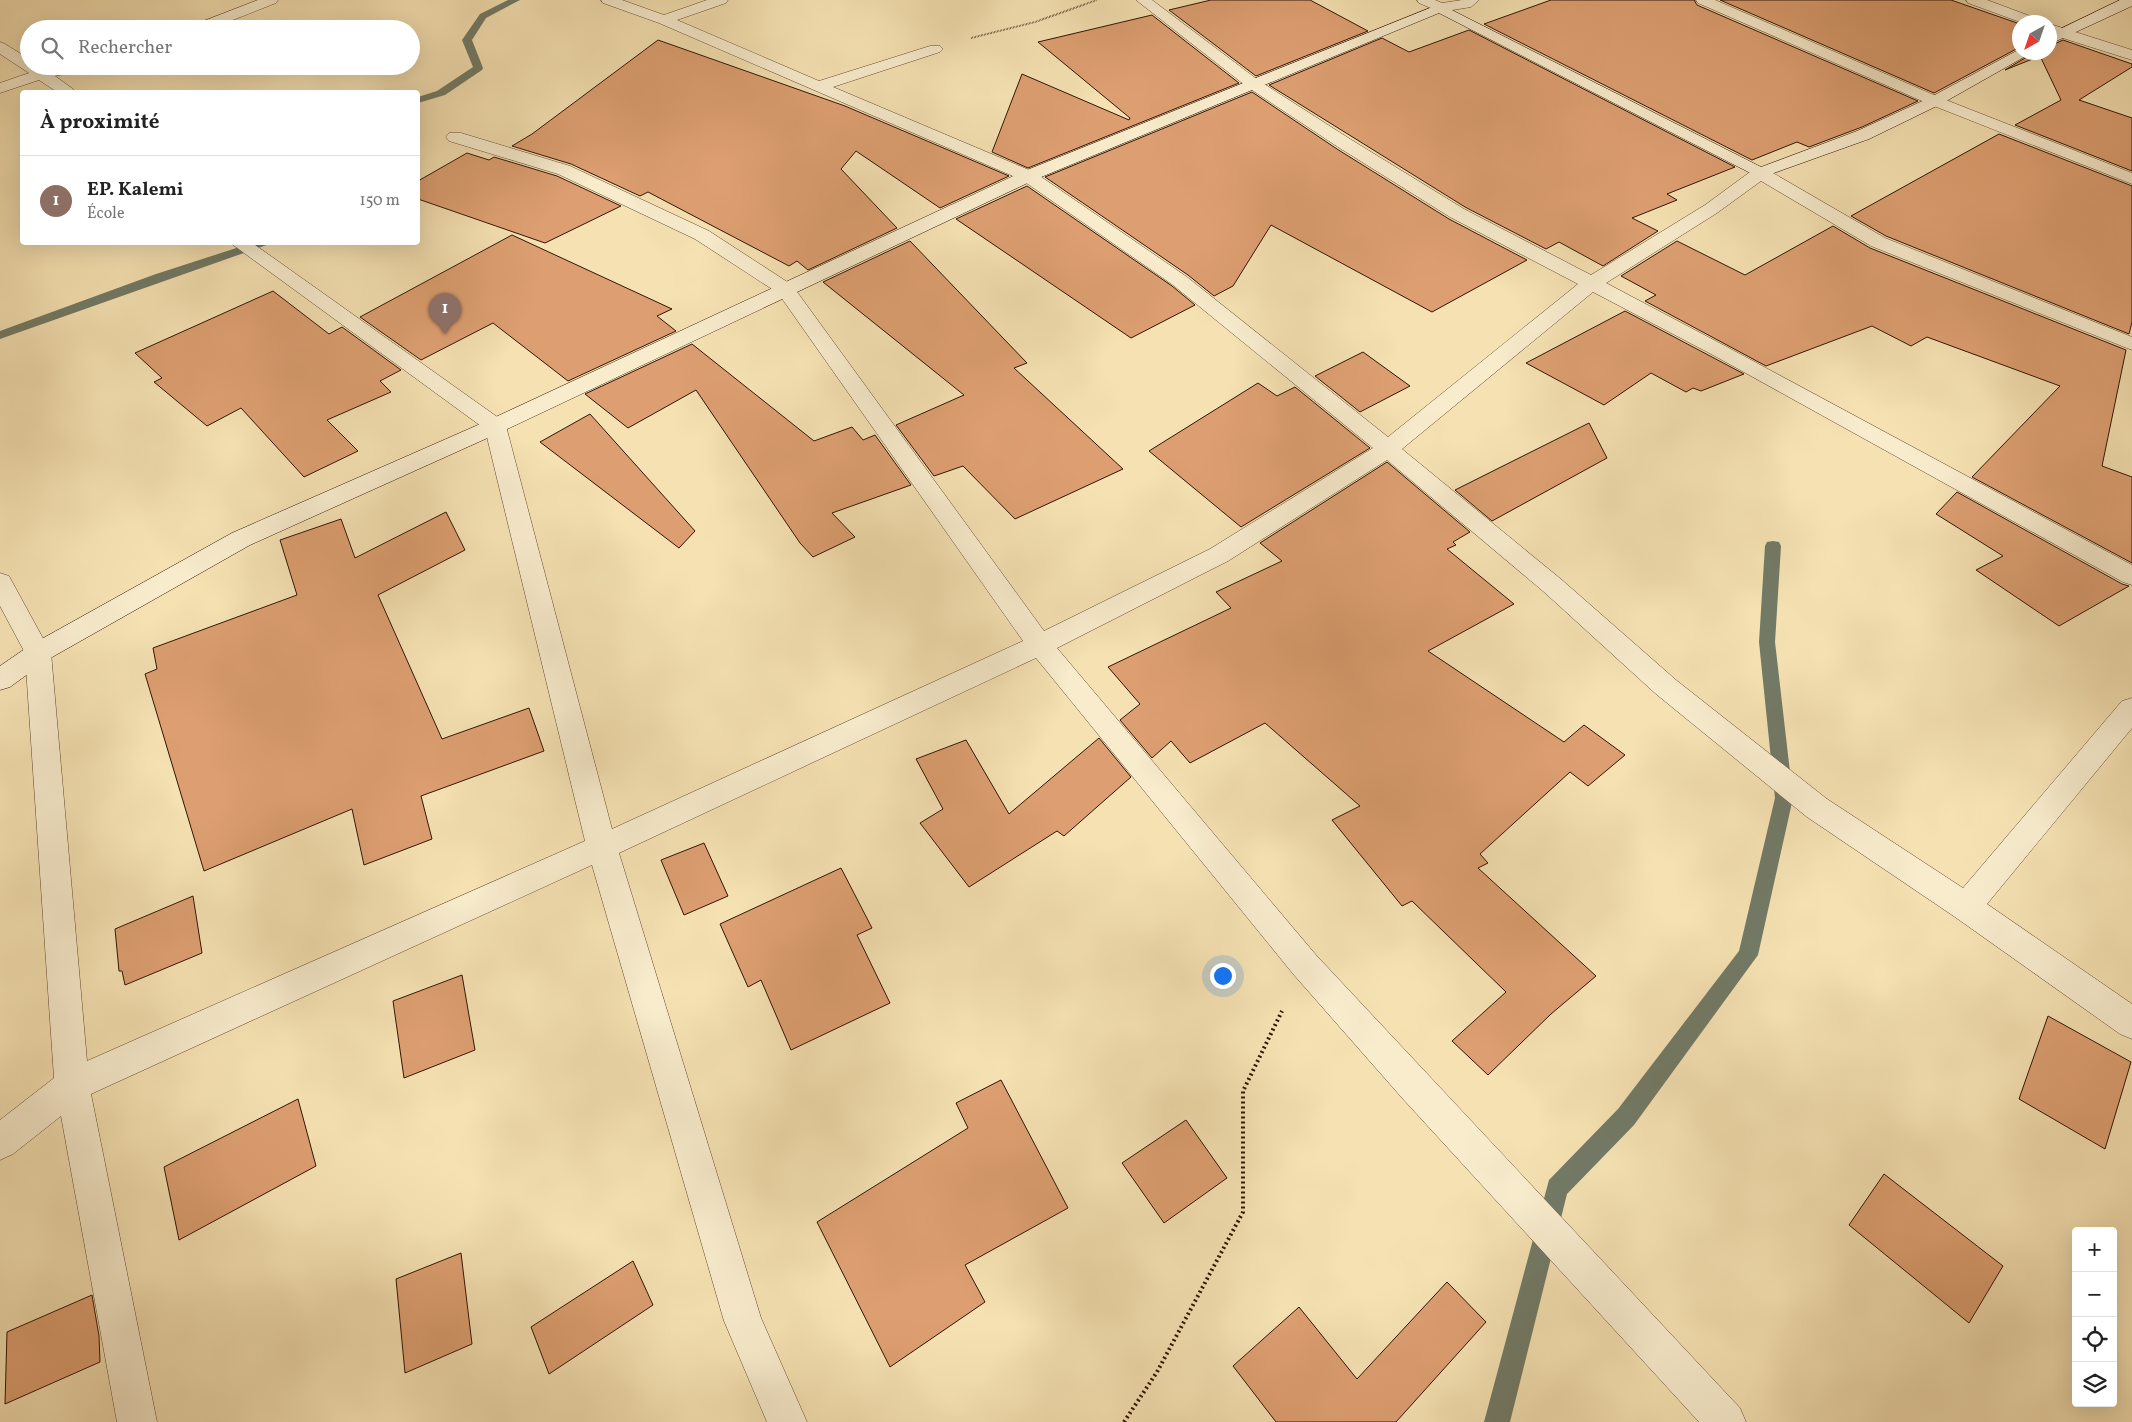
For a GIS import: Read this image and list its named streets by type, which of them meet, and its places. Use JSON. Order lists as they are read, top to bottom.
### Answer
{
  "north": "bottom left",
  "page": {
    "search": "Rechercher",
    "heading": "À proximité",
    "list": [
      {
        "mark": "1",
        "name": "EP. Kalemi",
        "note": "École",
        "value": "150 m"
      }
    ],
    "pins": "1",
    "map_buttons": ["+", "−"]
  }
}
